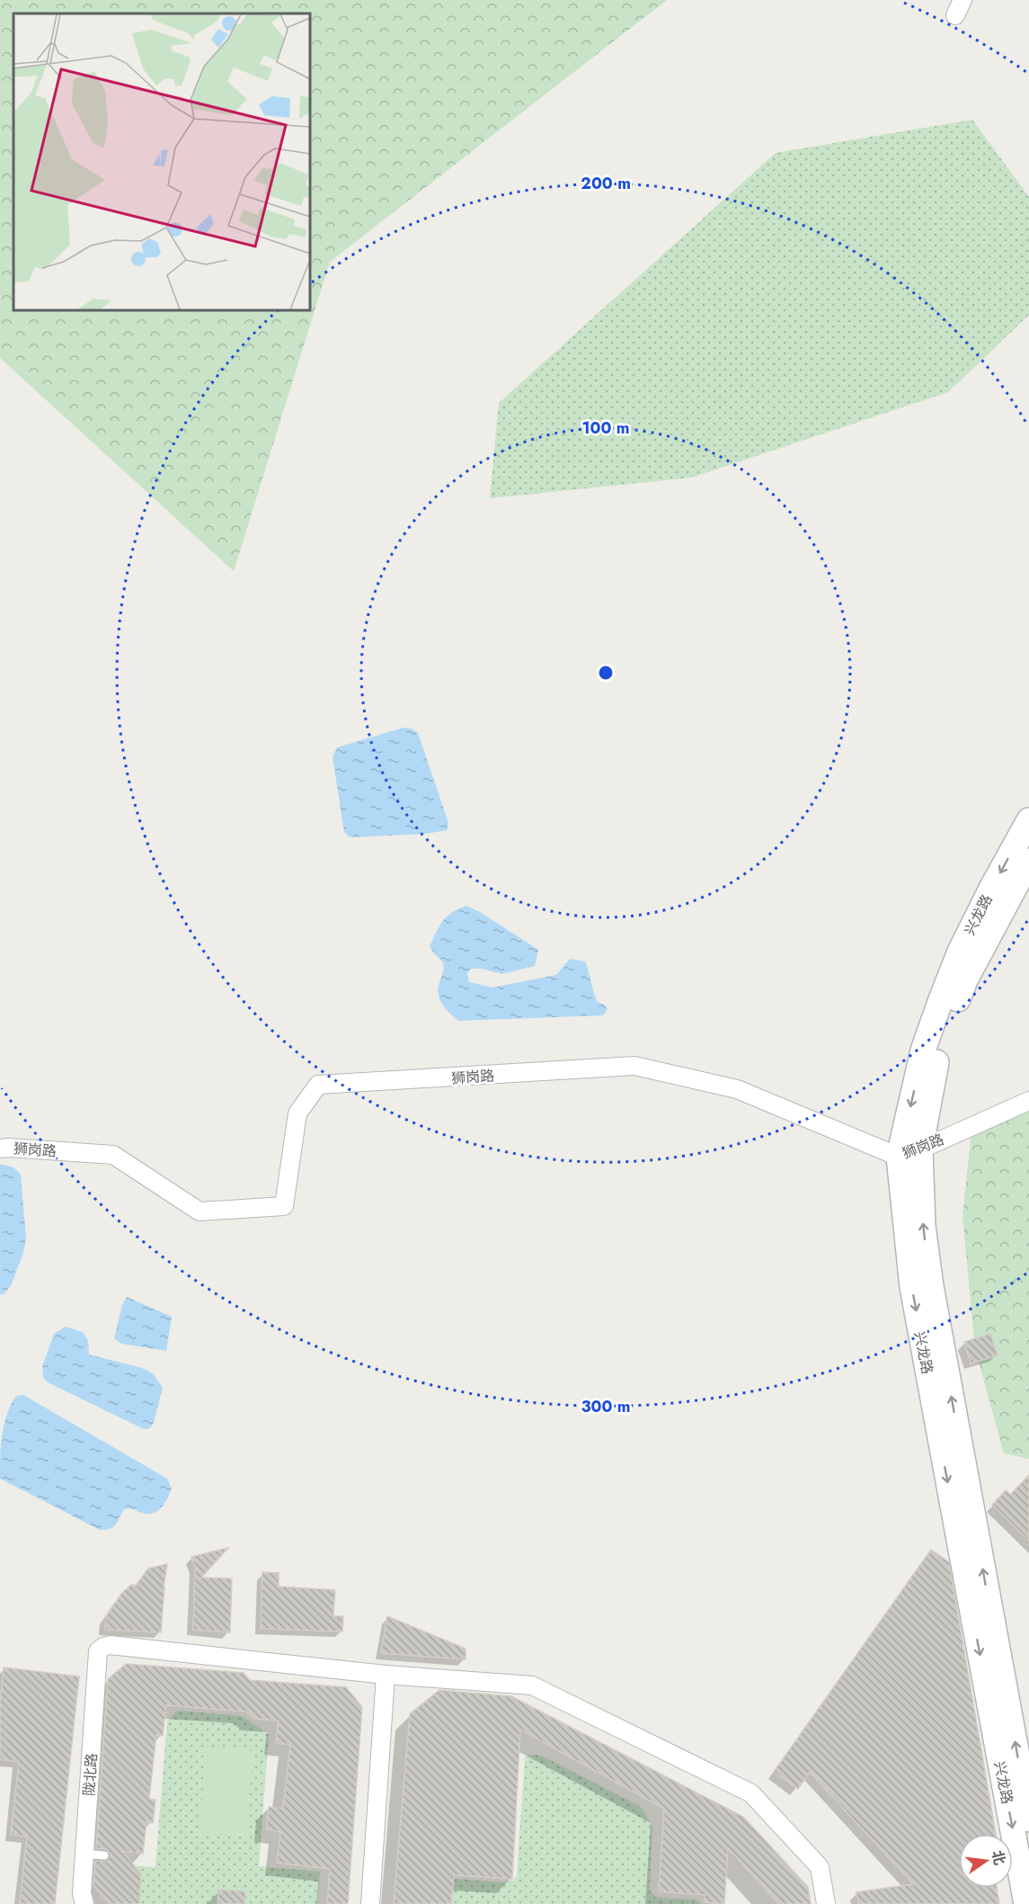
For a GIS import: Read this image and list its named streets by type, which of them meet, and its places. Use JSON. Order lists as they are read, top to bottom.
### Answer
{
  "streets": {
    "main road": ["兴龙路"],
    "street": ["狮岗路", "陇北路"]
  },
  "crossings": [
    ["兴龙路", "狮岗路"]
  ],
  "north": "right",
  "rings": ["200 m", "100 m", "300 m"]
}
